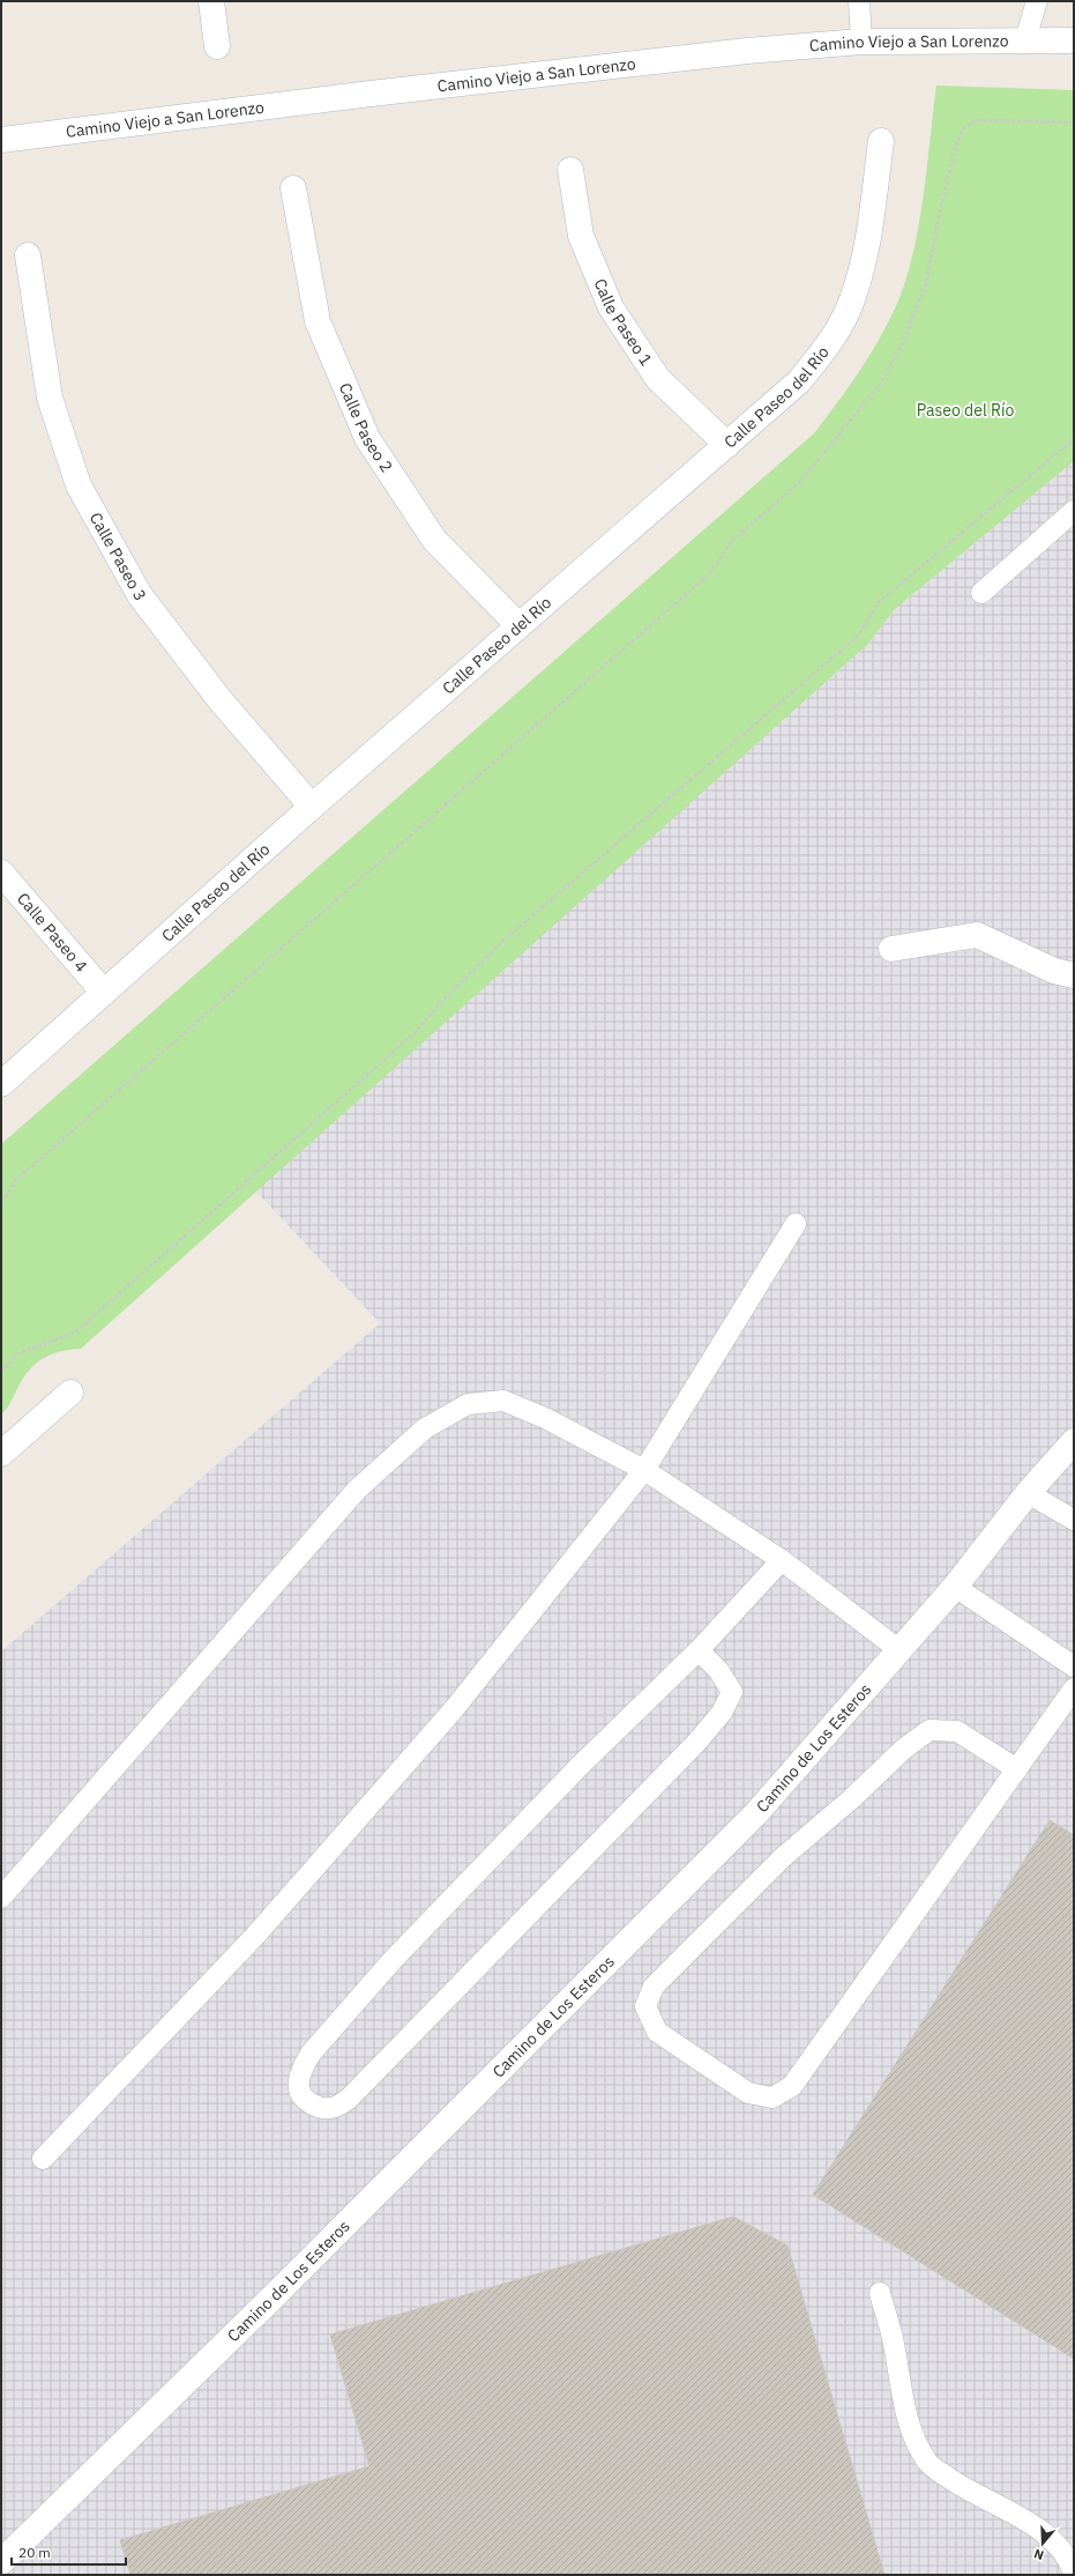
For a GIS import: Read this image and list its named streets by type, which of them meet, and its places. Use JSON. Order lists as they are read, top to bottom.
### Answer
{
  "streets": {
    "street": [
      "Camino Viejo a San Lorenzo",
      "Calle Paseo 1",
      "Calle Paseo del Río",
      "Calle Paseo 2",
      "Calle Paseo 3",
      "Calle Paseo 4",
      "Camino de Los Esteros"
    ]
  },
  "crossings": [
    ["Calle Paseo 1", "Calle Paseo del Río"],
    ["Calle Paseo del Río", "Calle Paseo 2"],
    ["Calle Paseo del Río", "Calle Paseo 3"],
    ["Calle Paseo del Río", "Calle Paseo 4"]
  ],
  "parks": ["Paseo del Río"],
  "scale_bar": "20 m",
  "north": "bottom"
}
